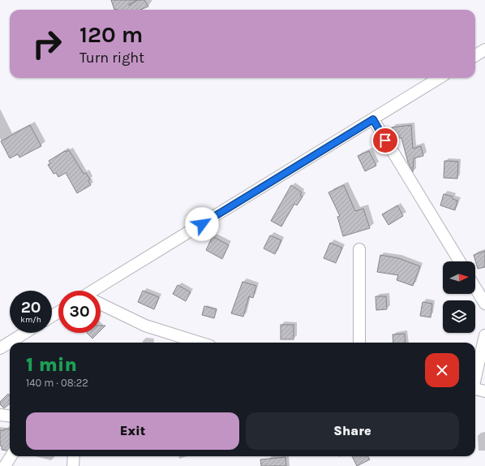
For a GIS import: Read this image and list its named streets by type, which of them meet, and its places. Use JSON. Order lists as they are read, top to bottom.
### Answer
{
  "north": "right",
  "page": {
    "turn": ["120 m", "Turn right"],
    "speed": "20 km/h",
    "limit": "30",
    "heading": ["1 min", "140 m · 08:22"],
    "buttons": ["Exit", "Share"]
  }
}
